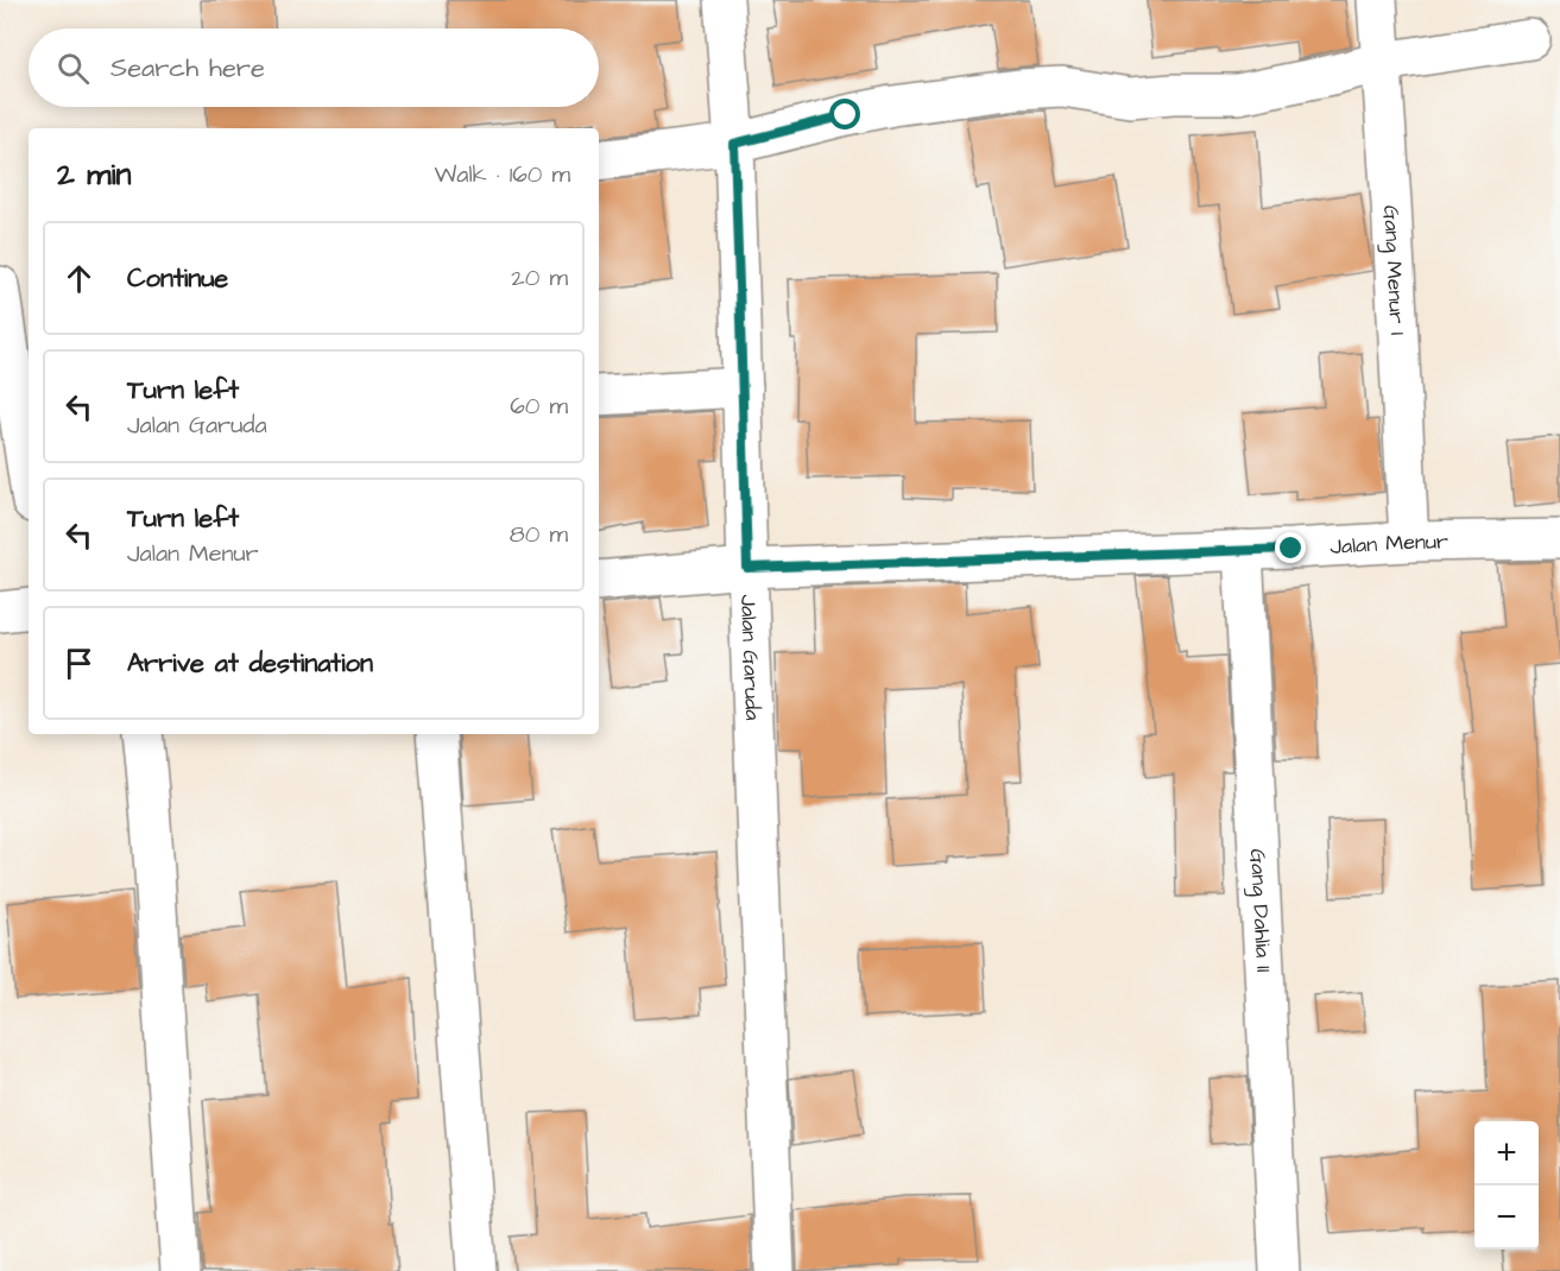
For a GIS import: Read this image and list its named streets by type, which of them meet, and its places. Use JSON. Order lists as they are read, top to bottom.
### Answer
{
  "streets": {
    "street": [
      "Gang Menur I",
      "Jalan Menur",
      "Jalan Garuda",
      "Gang Dahlia II"
    ]
  },
  "crossings": [
    ["Gang Menur I", "Jalan Menur"],
    ["Jalan Menur", "Jalan Garuda"],
    ["Jalan Menur", "Gang Dahlia II"]
  ],
  "page": {
    "search": "Search here",
    "heading": ["2 min", "Walk · 160 m"],
    "list": [
      ["Continue", "20 m"],
      ["Turn left", "Jalan Garuda", "60 m"],
      ["Turn left", "Jalan Menur", "80 m"],
      "Arrive at destination"
    ],
    "map_buttons": ["+", "−"]
  }
}
